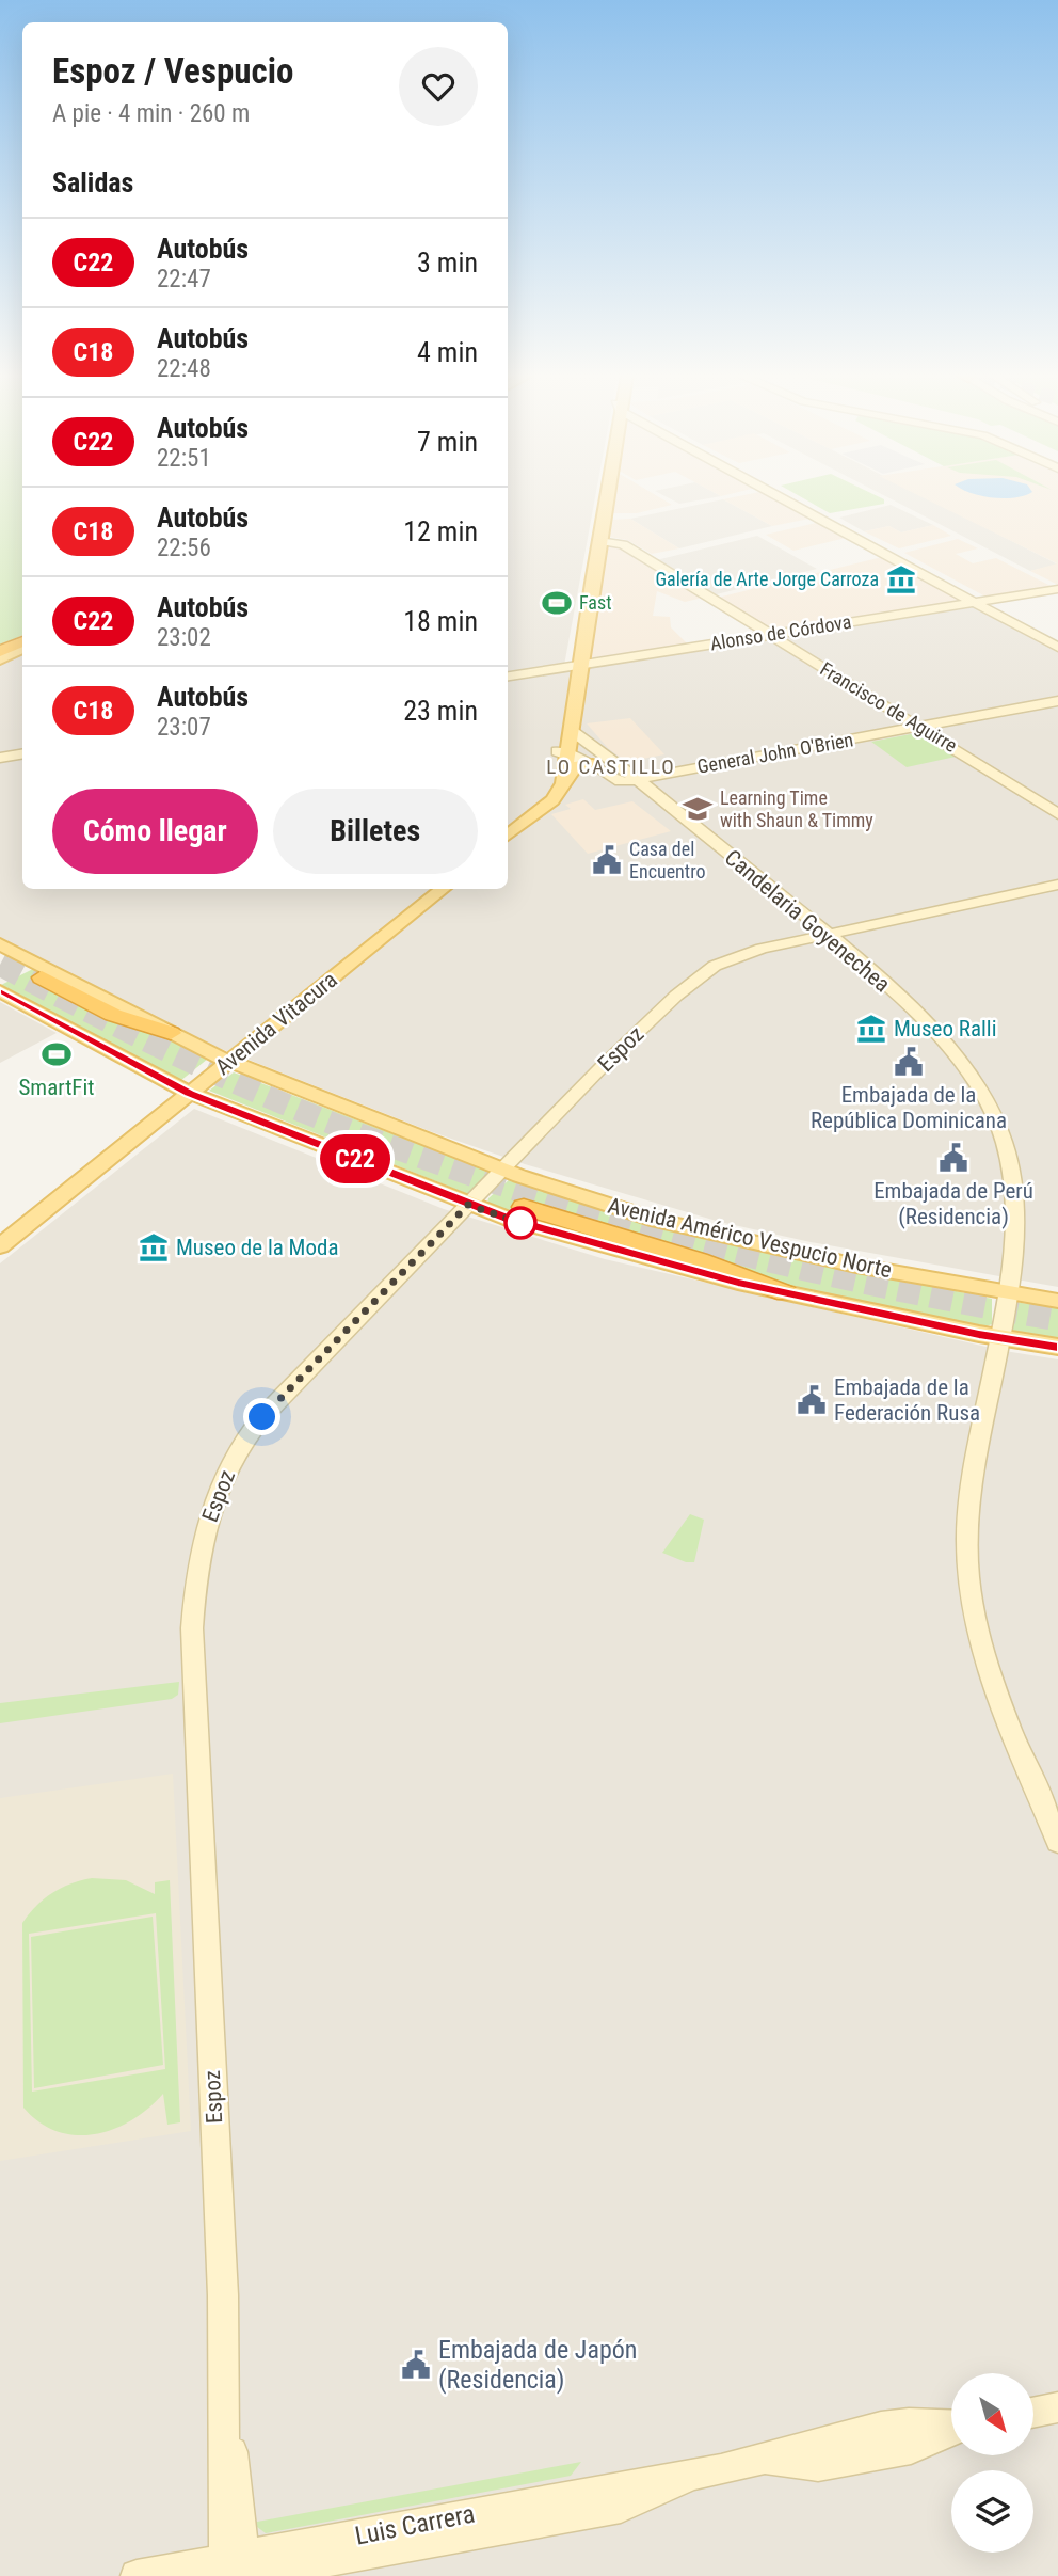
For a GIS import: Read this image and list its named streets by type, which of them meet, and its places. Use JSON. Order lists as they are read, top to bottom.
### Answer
{
  "streets": {
    "main road": ["Avenida Vitacura", "Avenida Américo Vespucio Norte"],
    "street": [
      "Alonso de Córdova",
      "Francisco de Aguirre",
      "General John O'Brien",
      "Candelaria Goyenechea",
      "Espoz",
      "Luis Carrera"
    ]
  },
  "crossings": [
    ["Alonso de Córdova", "Francisco de Aguirre"],
    ["Francisco de Aguirre", "General John O'Brien"],
    ["General John O'Brien", "Candelaria Goyenechea"],
    ["Candelaria Goyenechea", "Espoz"],
    ["Candelaria Goyenechea", "Avenida Américo Vespucio Norte"],
    ["Avenida Vitacura", "Avenida Américo Vespucio Norte"],
    ["Espoz", "Avenida Américo Vespucio Norte"],
    ["Espoz", "Luis Carrera"]
  ],
  "districts": ["LO CASTILLO"],
  "places": {
    "museum": ["Galería de Arte Jorge Carroza", "Museo Ralli", "Museo de la Moda"],
    "sports": ["Fast", "SmartFit"],
    "school or university": ["Learning Time with Shaun & Timmy"],
    "public building": [
      "Casa del Encuentro",
      "Embajada de la República Dominicana",
      "Embajada de Perú (Residencia)",
      "Embajada de la Federación Rusa",
      "Embajada de Japón (Residencia)"
    ]
  },
  "lines": ["bus line C22"],
  "north": "bottom right",
  "page": {
    "on_map": "C22",
    "heading": [
      ["Espoz / Vespucio", "A pie · 4 min · 260 m"],
      "Salidas"
    ],
    "list": [
      {
        "mark": "C22",
        "name": "Autobús",
        "note": "22:47",
        "value": "3 min"
      },
      {
        "mark": "C18",
        "name": "Autobús",
        "note": "22:48",
        "value": "4 min"
      },
      {
        "mark": "C22",
        "name": "Autobús",
        "note": "22:51",
        "value": "7 min"
      },
      {
        "mark": "C18",
        "name": "Autobús",
        "note": "22:56",
        "value": "12 min"
      },
      {
        "mark": "C22",
        "name": "Autobús",
        "note": "23:02",
        "value": "18 min"
      },
      {
        "mark": "C18",
        "name": "Autobús",
        "note": "23:07",
        "value": "23 min"
      }
    ],
    "buttons": ["Cómo llegar", "Billetes"]
  }
}
